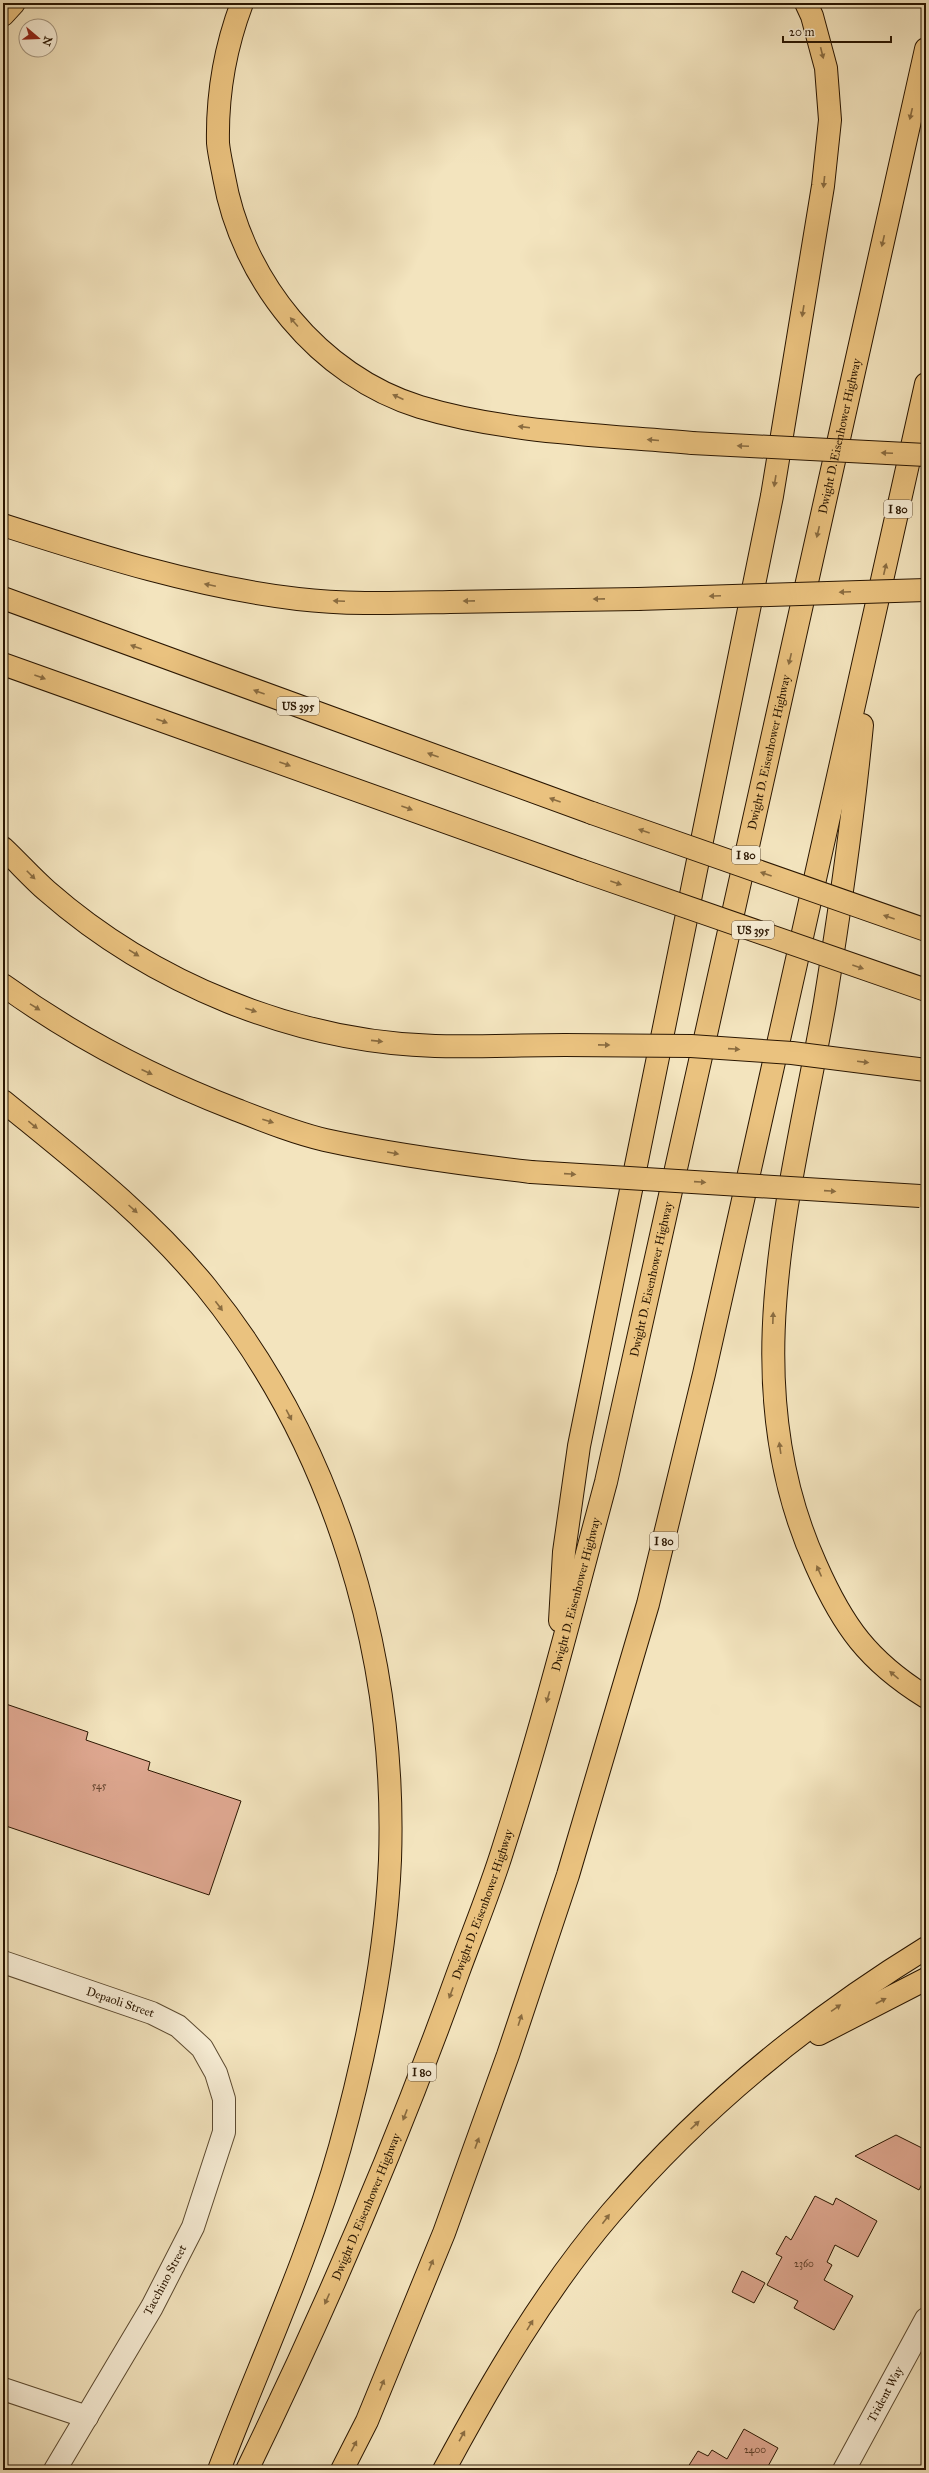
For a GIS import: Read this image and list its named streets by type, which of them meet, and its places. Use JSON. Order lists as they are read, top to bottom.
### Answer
{
  "streets": {
    "highway": ["Dwight D. Eisenhower Highway", "I 80", "US 395"],
    "street": ["Depaoli Street", "Tacchino Street", "Trident Way"]
  },
  "crossings": [
    ["Depaoli Street", "Tacchino Street"]
  ],
  "house_numbers": ["545", "2360", "2400"],
  "scale_bar": "20 m",
  "north": "right"
}
